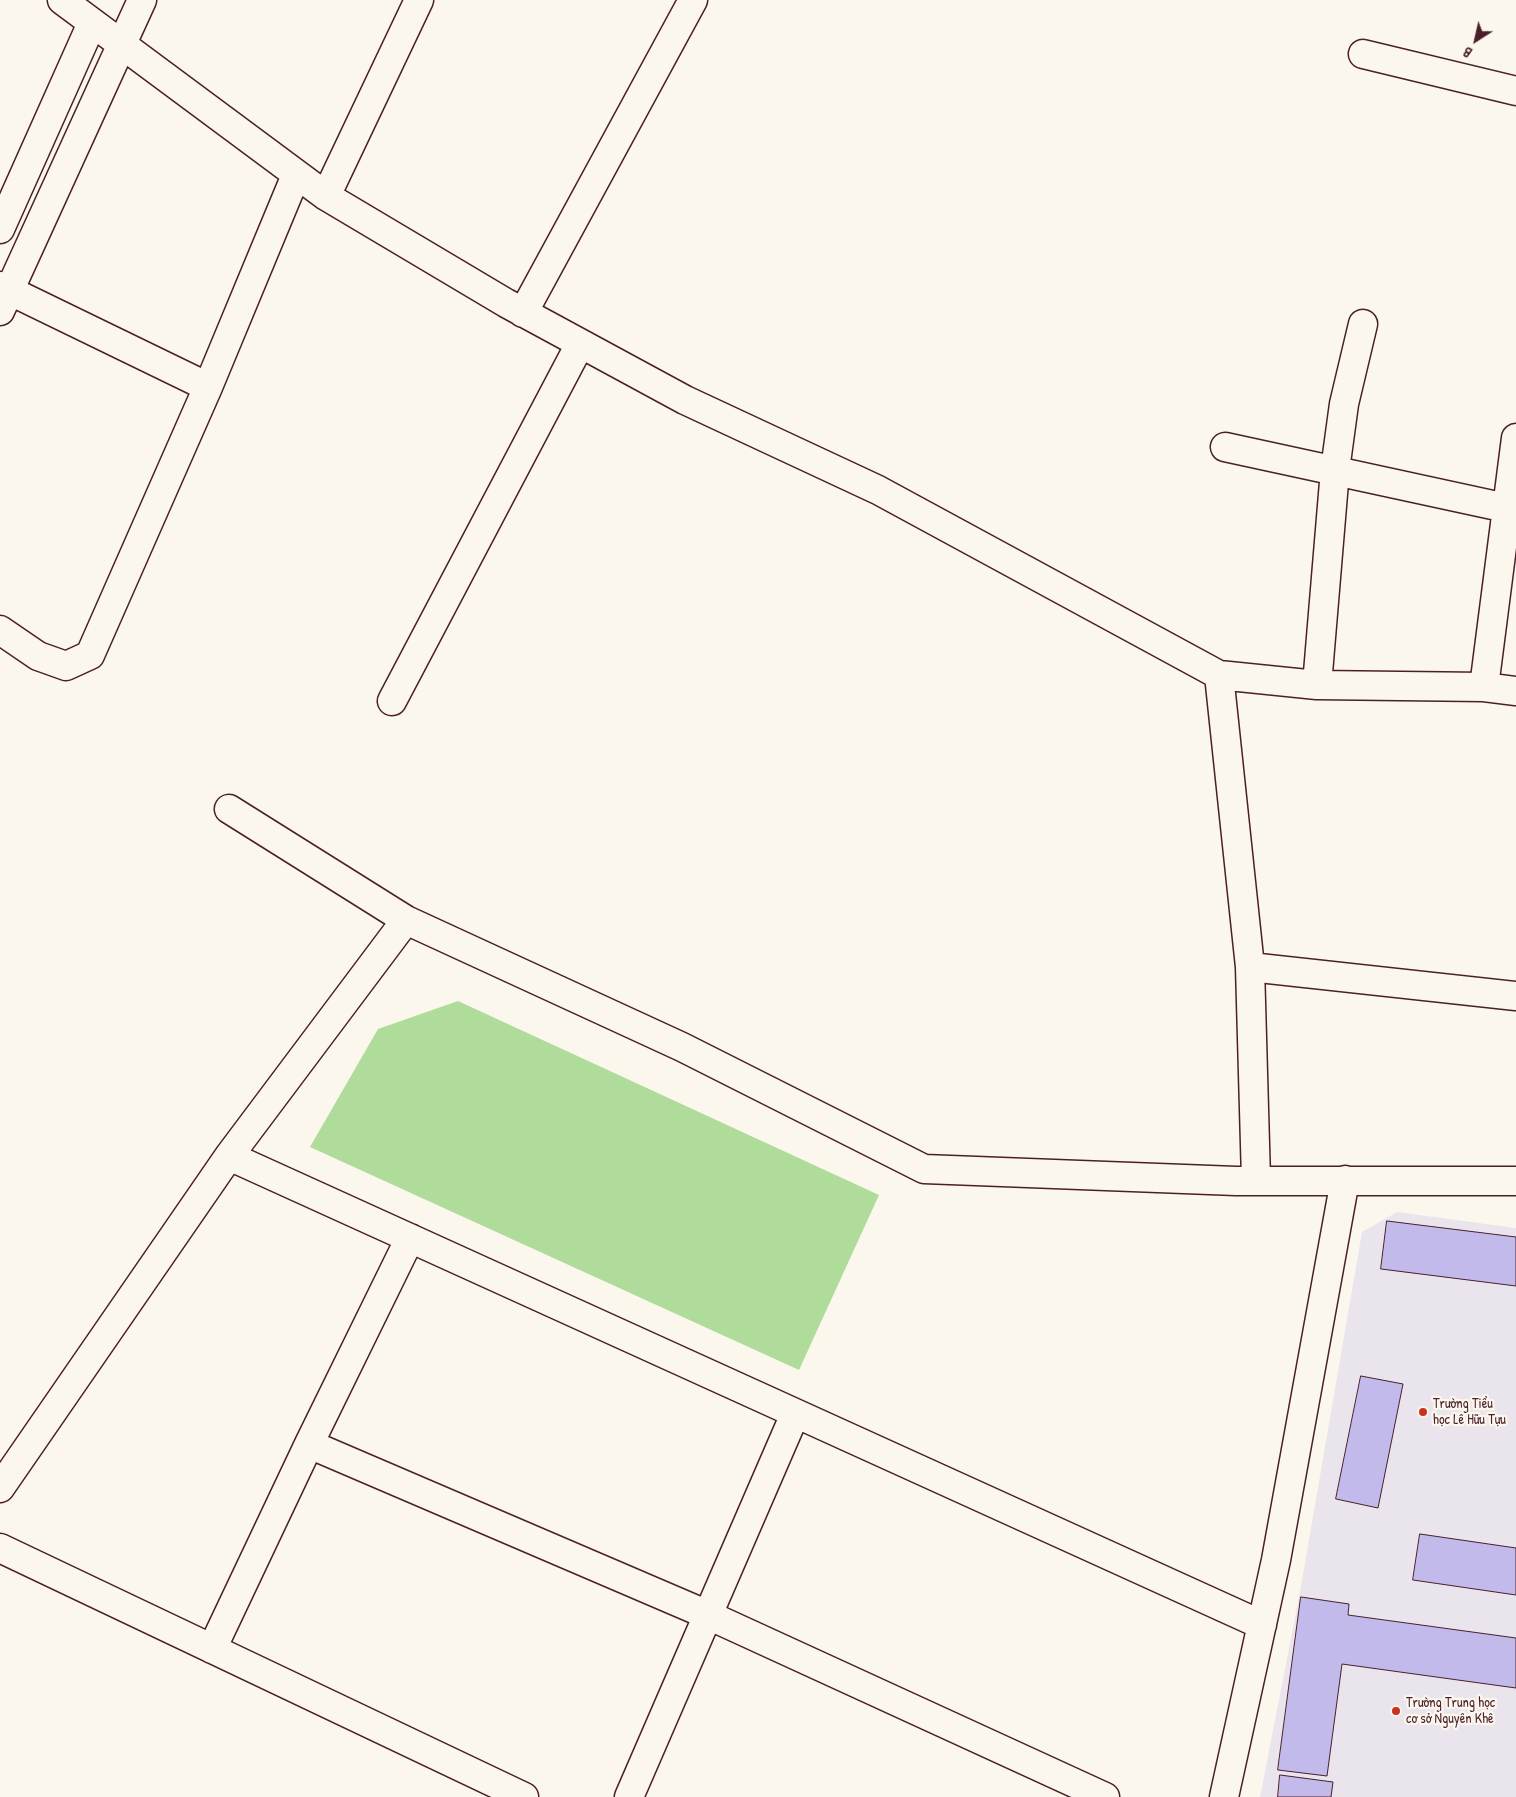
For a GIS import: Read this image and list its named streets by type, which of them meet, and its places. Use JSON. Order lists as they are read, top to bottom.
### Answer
{
  "places": ["Trường Tiểu học Lê Hữu Tựu", "Trường Trung học cơ sở Nguyên Khê"],
  "north": "bottom left"
}
